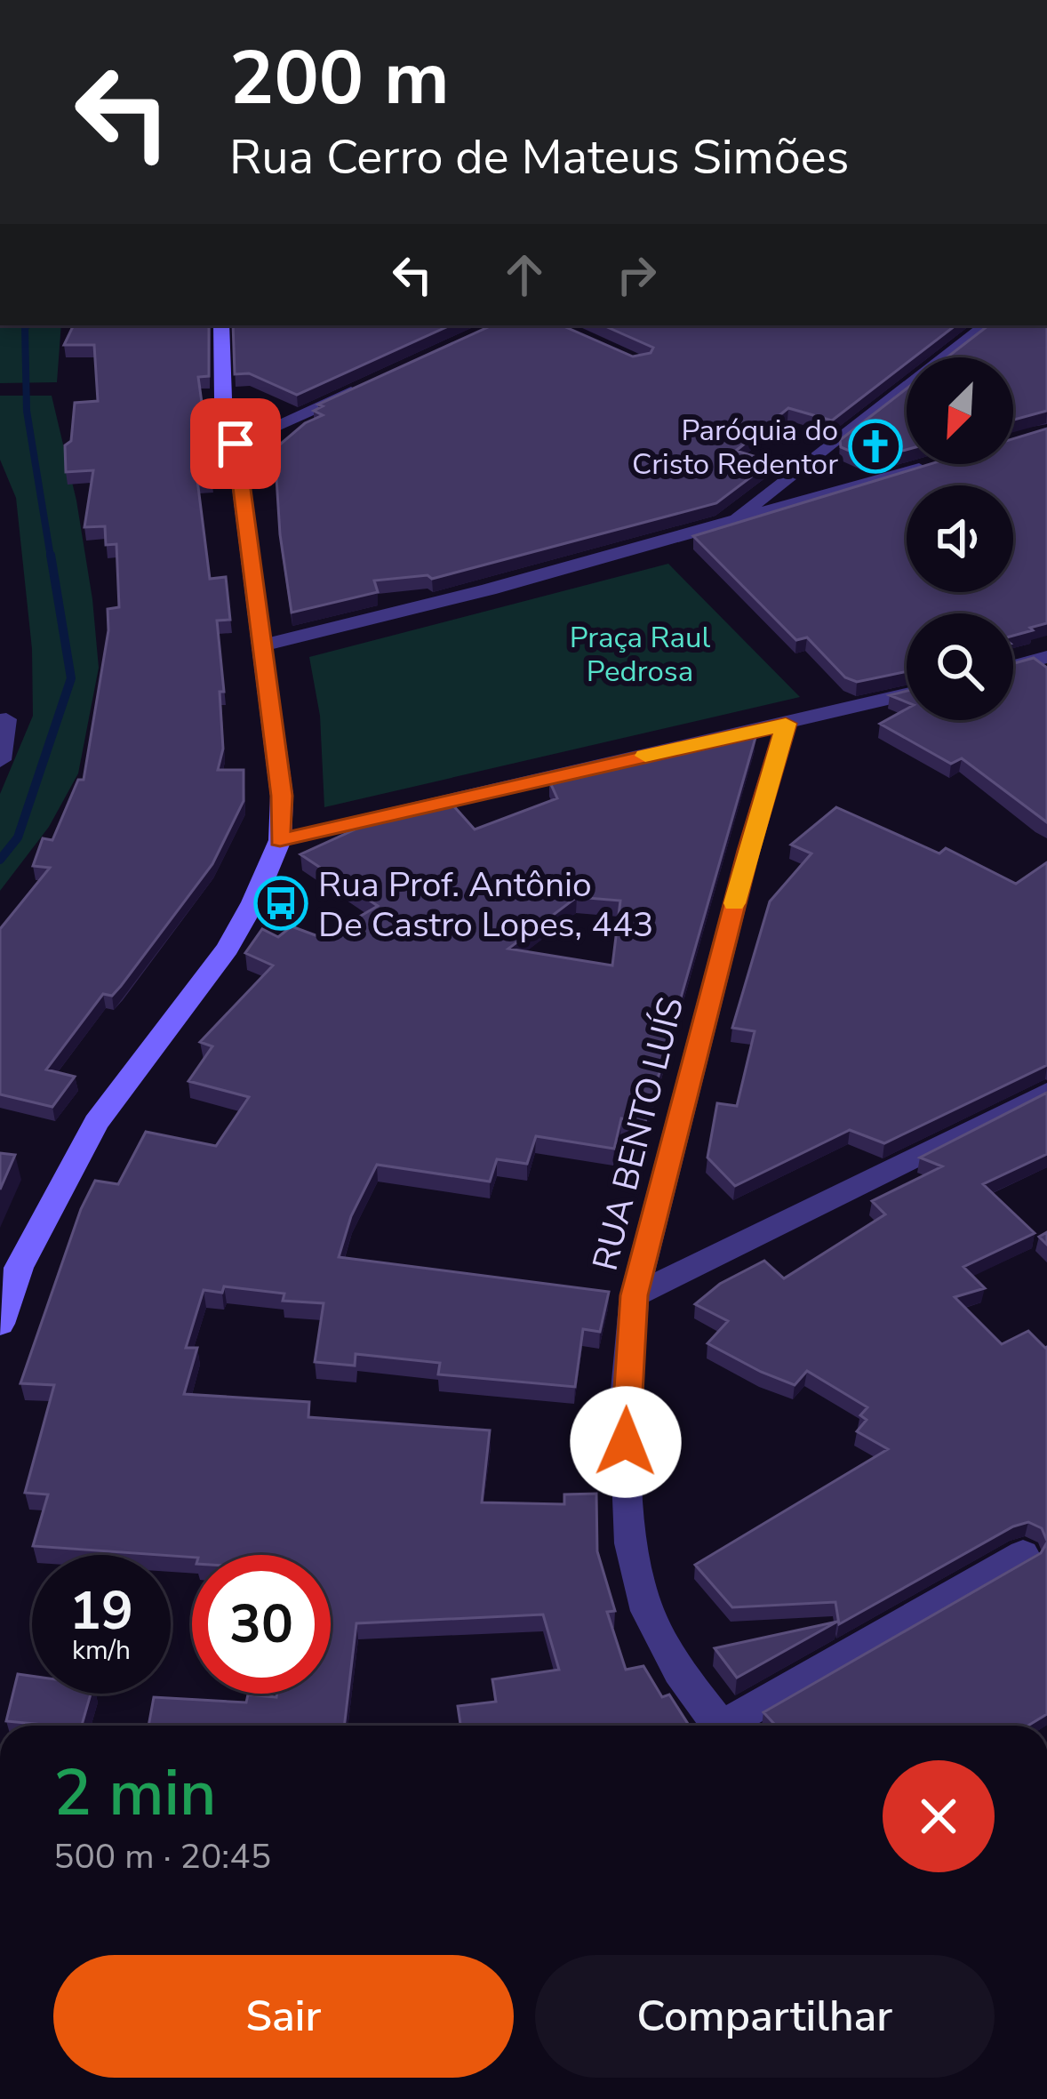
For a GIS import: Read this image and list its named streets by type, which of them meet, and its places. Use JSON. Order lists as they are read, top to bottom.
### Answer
{
  "streets": {
    "street": ["RUA BENTO LUÍS"]
  },
  "parks": ["Praça Raul Pedrosa"],
  "places": {
    "church": ["Paróquia do Cristo Redentor"],
    "bus stop": ["Rua Prof. Antônio De Castro Lopes, 443"]
  },
  "north": "bottom left",
  "page": {
    "turn": ["200 m", "Rua Cerro de Mateus Simões"],
    "speed": "19 km/h",
    "limit": "30",
    "heading": ["2 min", "500 m · 20:45"],
    "buttons": ["Sair", "Compartilhar"]
  }
}
